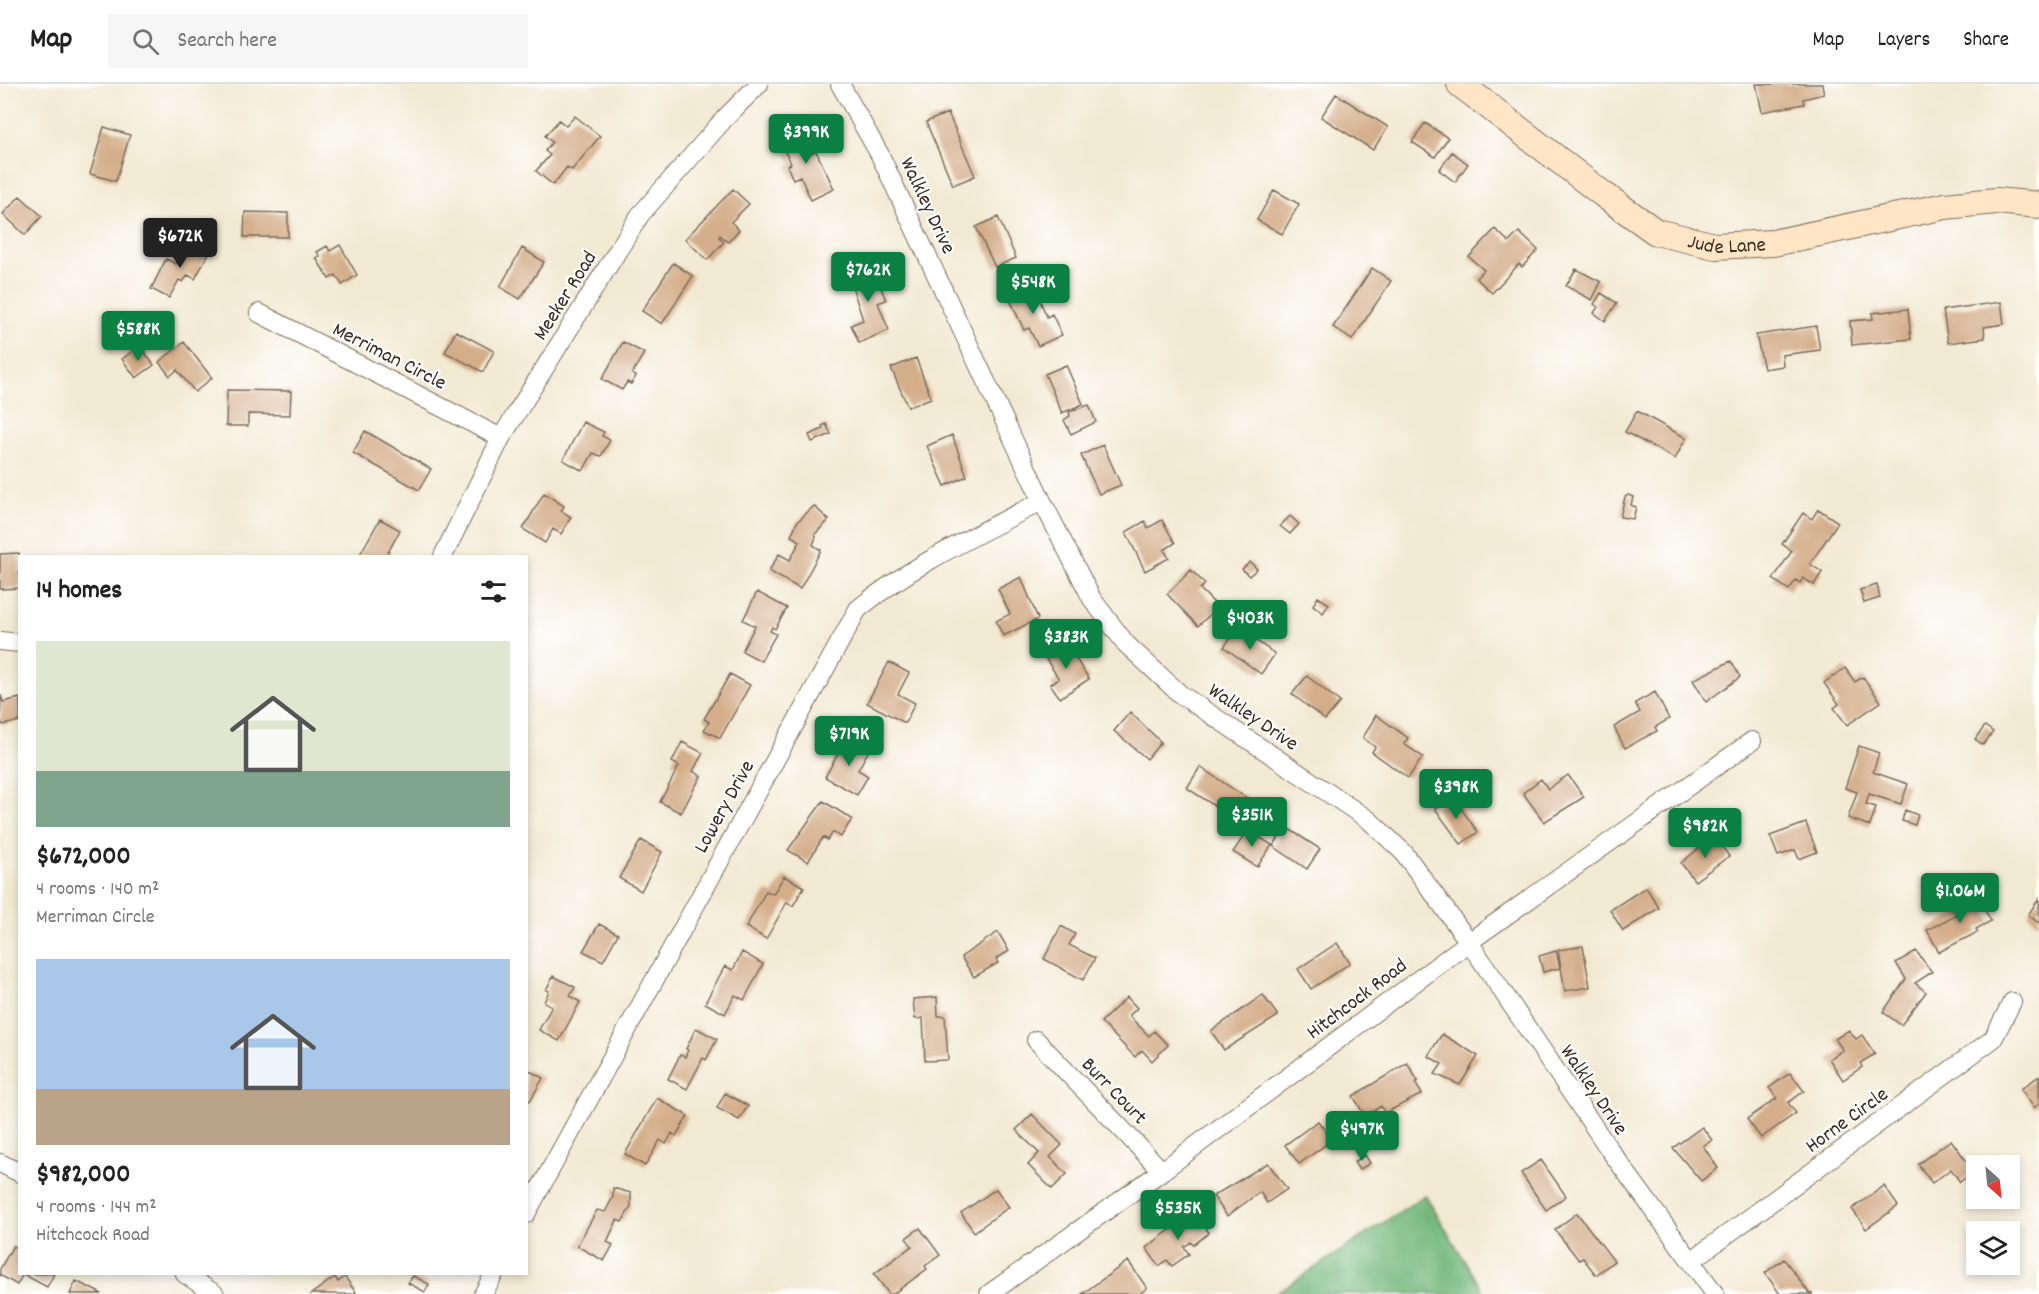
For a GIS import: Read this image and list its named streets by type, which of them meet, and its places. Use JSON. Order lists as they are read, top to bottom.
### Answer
{
  "streets": {
    "street": [
      "Walkley Drive",
      "Jude Lane",
      "Meeker Road",
      "Merriman Circle",
      "Lowery Drive",
      "Hitchcock Road",
      "Burr Court",
      "Horne Circle"
    ]
  },
  "crossings": [
    ["Walkley Drive", "Lowery Drive"],
    ["Walkley Drive", "Hitchcock Road"],
    ["Walkley Drive", "Horne Circle"],
    ["Meeker Road", "Merriman Circle"],
    ["Hitchcock Road", "Burr Court"]
  ],
  "north": "bottom right",
  "page": {
    "header": "Map",
    "search": "Search here",
    "nav": ["Map", "Layers", "Share"],
    "price": [
      "$399K",
      "$672K",
      "$762K",
      "$548K",
      "$588K",
      "$403K",
      "$383K",
      "$719K",
      "$398K",
      "$351K",
      "$982K",
      "$1.06M",
      "$497K",
      "$535K"
    ],
    "heading": "14 homes",
    "list": [
      {
        "name": "$672,000",
        "note": "4 rooms · 140 m² · Merriman Circle"
      },
      {
        "name": "$982,000",
        "note": "4 rooms · 144 m² · Hitchcock Road"
      }
    ]
  }
}
